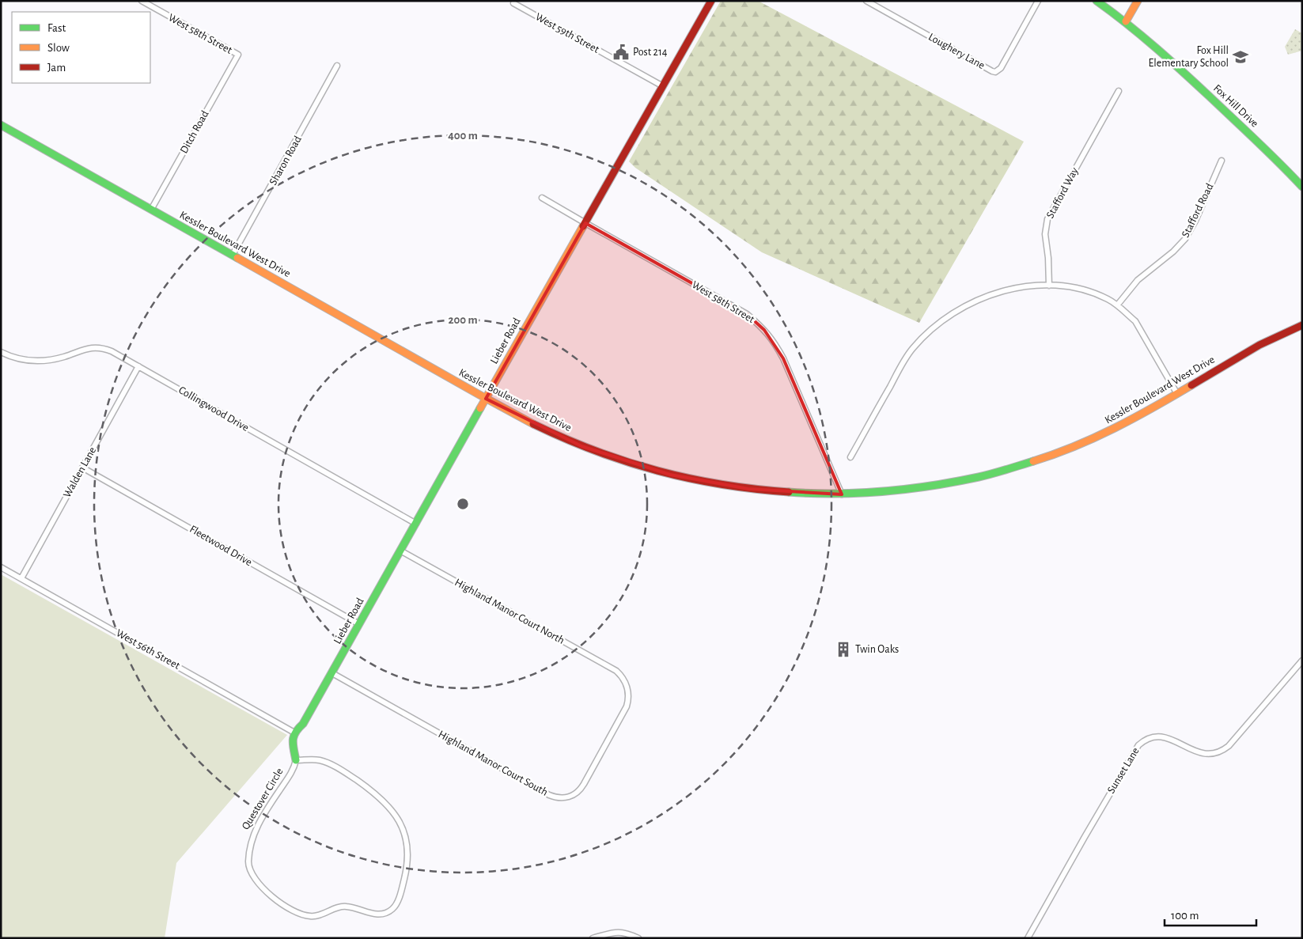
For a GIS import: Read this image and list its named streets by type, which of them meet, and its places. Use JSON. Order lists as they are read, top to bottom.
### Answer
{
  "streets": {
    "main road": [
      "Fox Hill Drive",
      "Kessler Boulevard West Drive",
      "Lieber Road",
      "Questover Circle"
    ],
    "street": [
      "West 59th Street",
      "West 58th Street",
      "Loughery Lane",
      "Ditch Road",
      "Sharon Road",
      "Stafford Way",
      "Stafford Road",
      "Collingwood Drive",
      "Walden Lane",
      "Fleetwood Drive",
      "Highland Manor Court North",
      "West 56th Street",
      "Highland Manor Court South",
      "Sunset Lane"
    ]
  },
  "crossings": [
    ["West 59th Street", "Lieber Road"],
    ["West 58th Street", "Ditch Road"],
    ["West 58th Street", "Kessler Boulevard West Drive"],
    ["West 58th Street", "Lieber Road"],
    ["Ditch Road", "Kessler Boulevard West Drive"],
    ["Sharon Road", "Kessler Boulevard West Drive"],
    ["Kessler Boulevard West Drive", "Lieber Road"],
    ["Lieber Road", "Collingwood Drive"],
    ["Lieber Road", "Fleetwood Drive"],
    ["Lieber Road", "Highland Manor Court North"],
    ["Lieber Road", "West 56th Street"],
    ["Lieber Road", "Highland Manor Court South"],
    ["Lieber Road", "Questover Circle"],
    ["Collingwood Drive", "Walden Lane"],
    ["Walden Lane", "Fleetwood Drive"],
    ["Walden Lane", "West 56th Street"],
    ["Highland Manor Court North", "Highland Manor Court South"],
    ["West 56th Street", "Questover Circle"]
  ],
  "places": {
    "public building": ["Post 214"],
    "school or university": ["Fox Hill Elementary School"],
    "building": ["Twin Oaks"]
  },
  "legend": ["Fast", "Slow", "Jam"],
  "scale_bar": "100 m",
  "rings": ["400 m", "200 m"]
}
